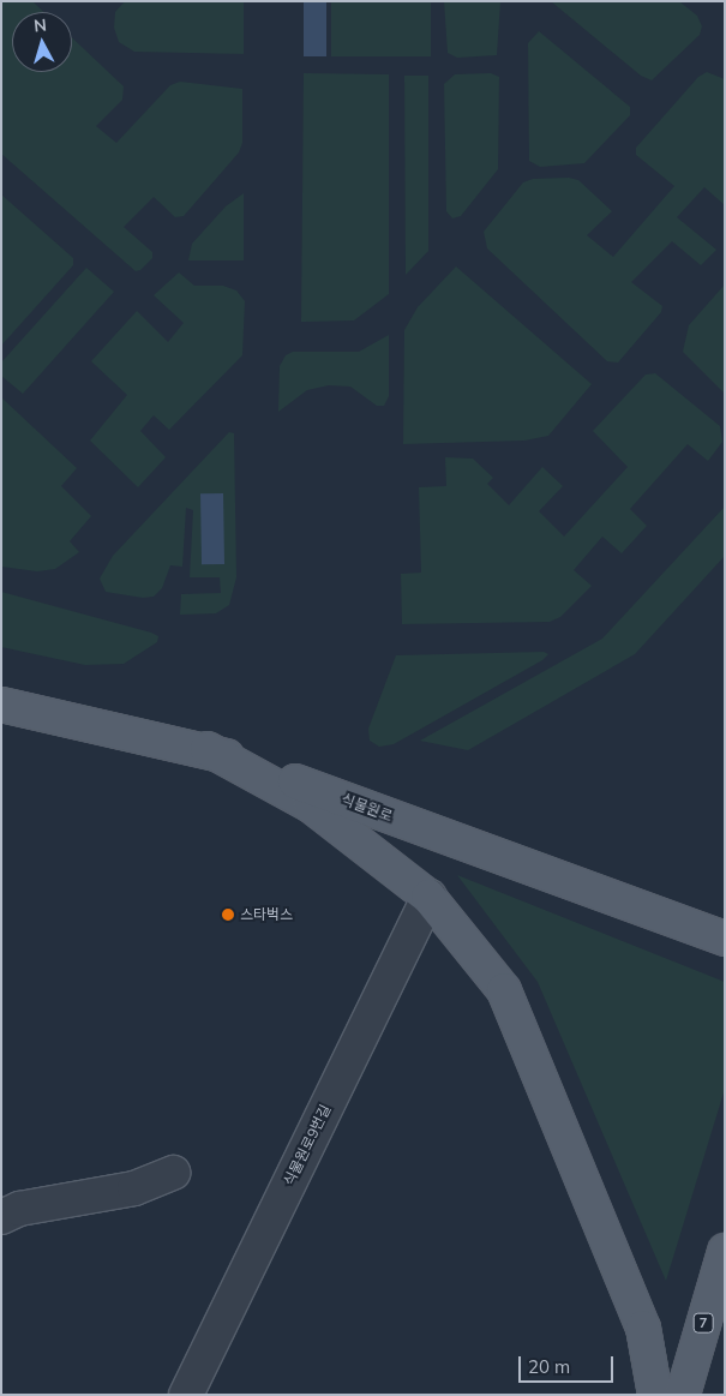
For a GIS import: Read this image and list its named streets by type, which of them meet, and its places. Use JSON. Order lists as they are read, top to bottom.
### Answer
{
  "streets": {
    "main road": ["식물원로", "7"],
    "street": ["식물원로9번길"]
  },
  "places": ["스타벅스"],
  "scale_bar": "20 m",
  "north": "top"
}
